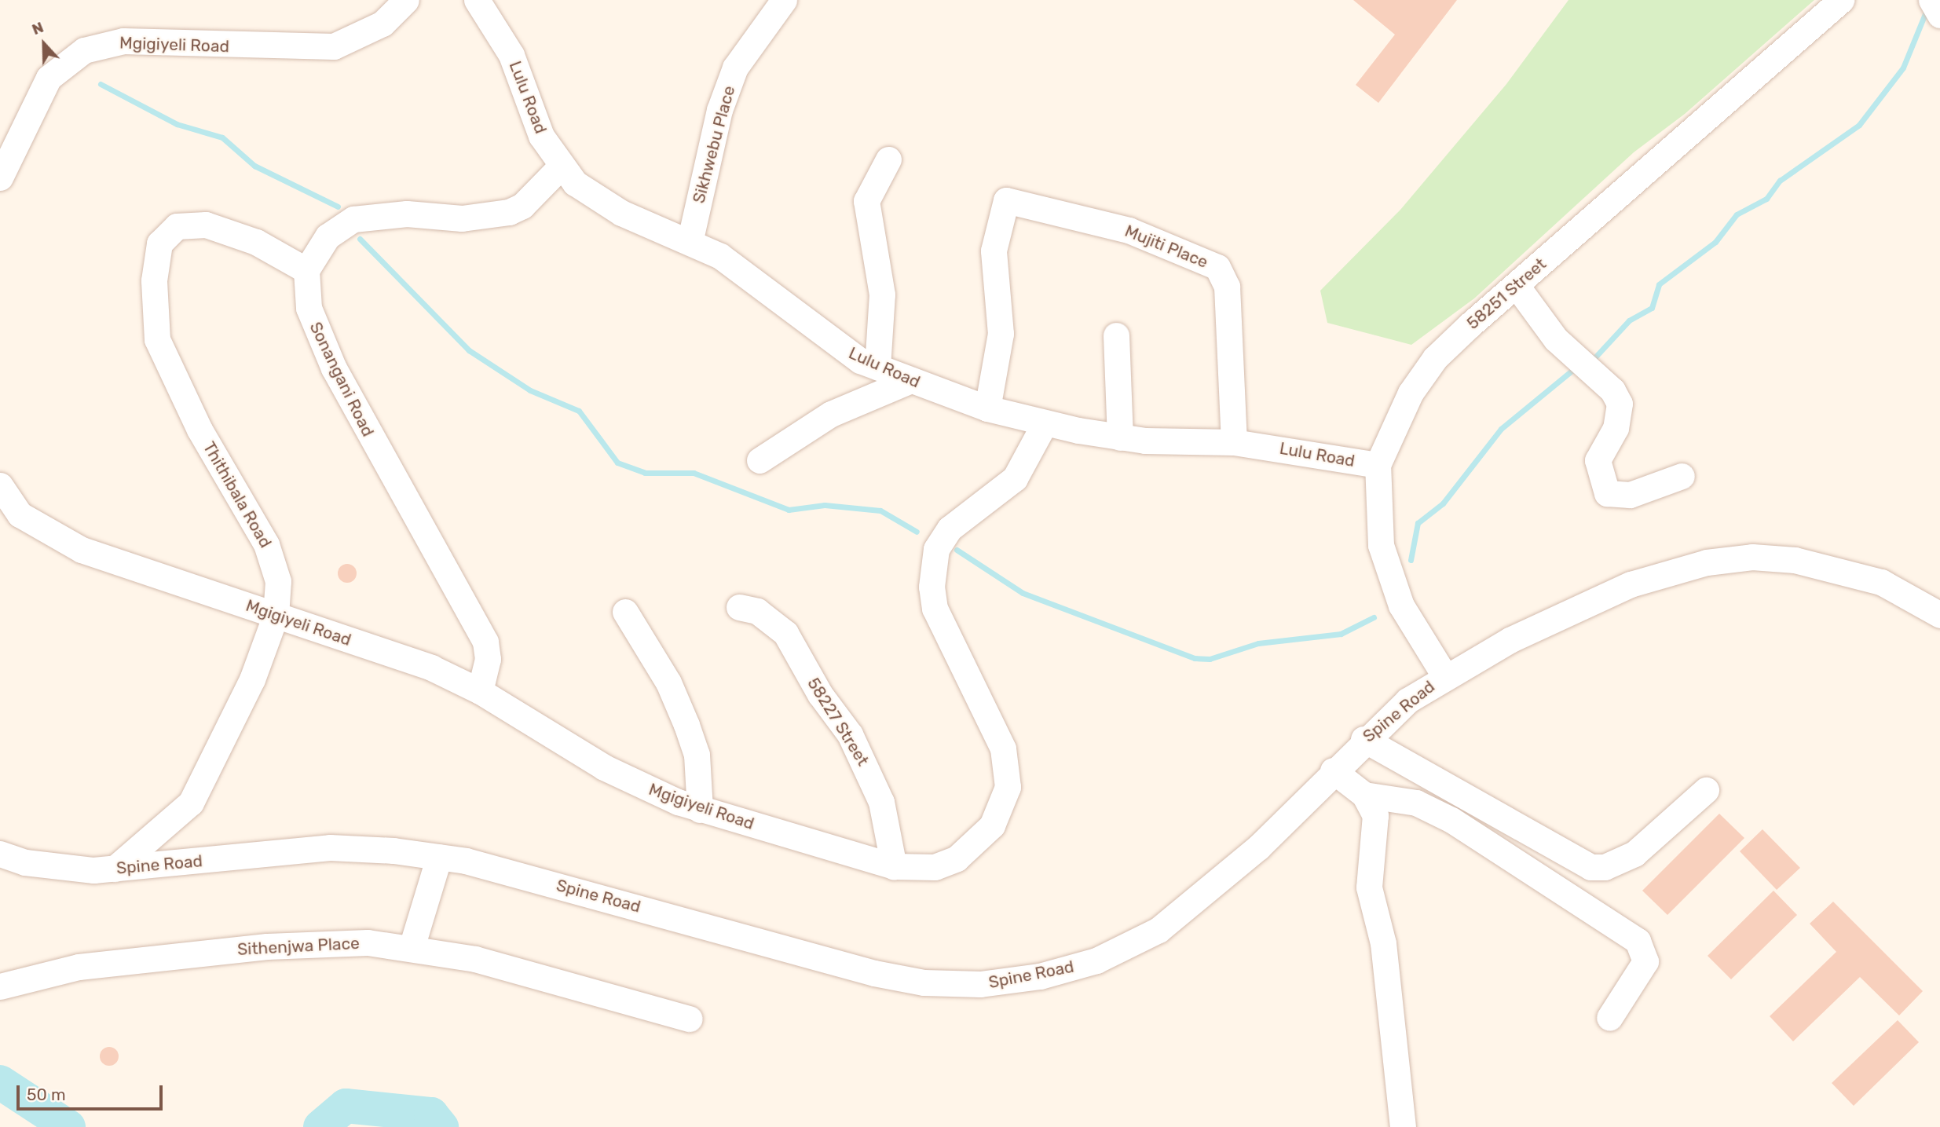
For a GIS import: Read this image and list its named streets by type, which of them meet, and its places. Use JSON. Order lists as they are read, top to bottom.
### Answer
{
  "streets": {
    "street": [
      "Mgigiyeli Road",
      "Lulu Road",
      "Sikhwebu Place",
      "Mujiti Place",
      "58251 Street",
      "Sonangani Road",
      "Thithibala Road",
      "Spine Road",
      "58227 Street",
      "Sithenjwa Place"
    ]
  },
  "crossings": [
    ["Mgigiyeli Road", "Lulu Road"],
    ["Mgigiyeli Road", "Sonangani Road"],
    ["Mgigiyeli Road", "Thithibala Road"],
    ["Mgigiyeli Road", "58227 Street"],
    ["Lulu Road", "Sikhwebu Place"],
    ["Lulu Road", "Mujiti Place"],
    ["Lulu Road", "58251 Street"],
    ["58251 Street", "Spine Road"],
    ["Sonangani Road", "Thithibala Road"],
    ["Thithibala Road", "Spine Road"]
  ],
  "scale_bar": "50 m",
  "north": "top"
}
